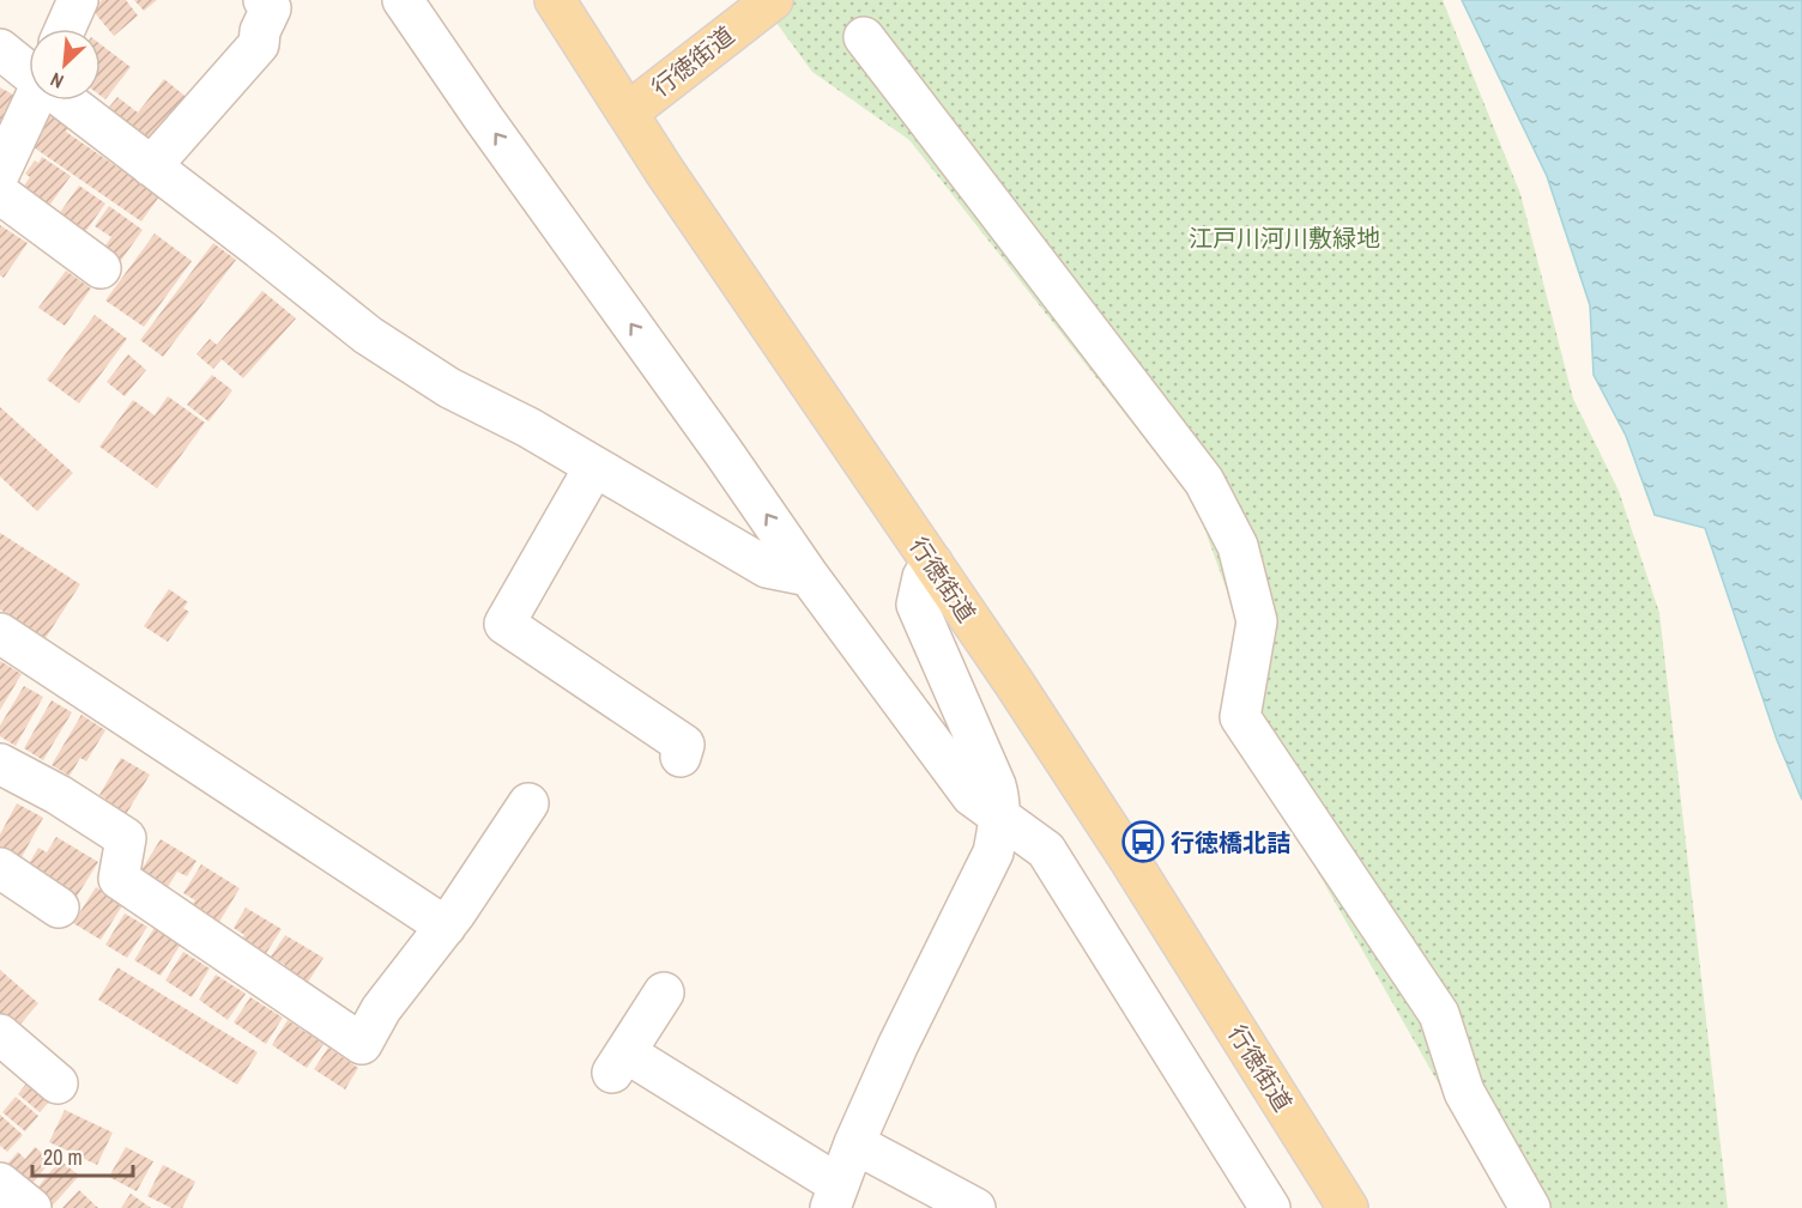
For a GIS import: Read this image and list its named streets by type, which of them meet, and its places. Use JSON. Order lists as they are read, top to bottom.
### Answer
{
  "streets": {
    "main road": ["行徳街道"]
  },
  "parks": ["江戸川河川敷緑地"],
  "places": {
    "bus stop": ["行徳橋北詰"]
  },
  "scale_bar": "20 m",
  "north": "bottom left"
}
